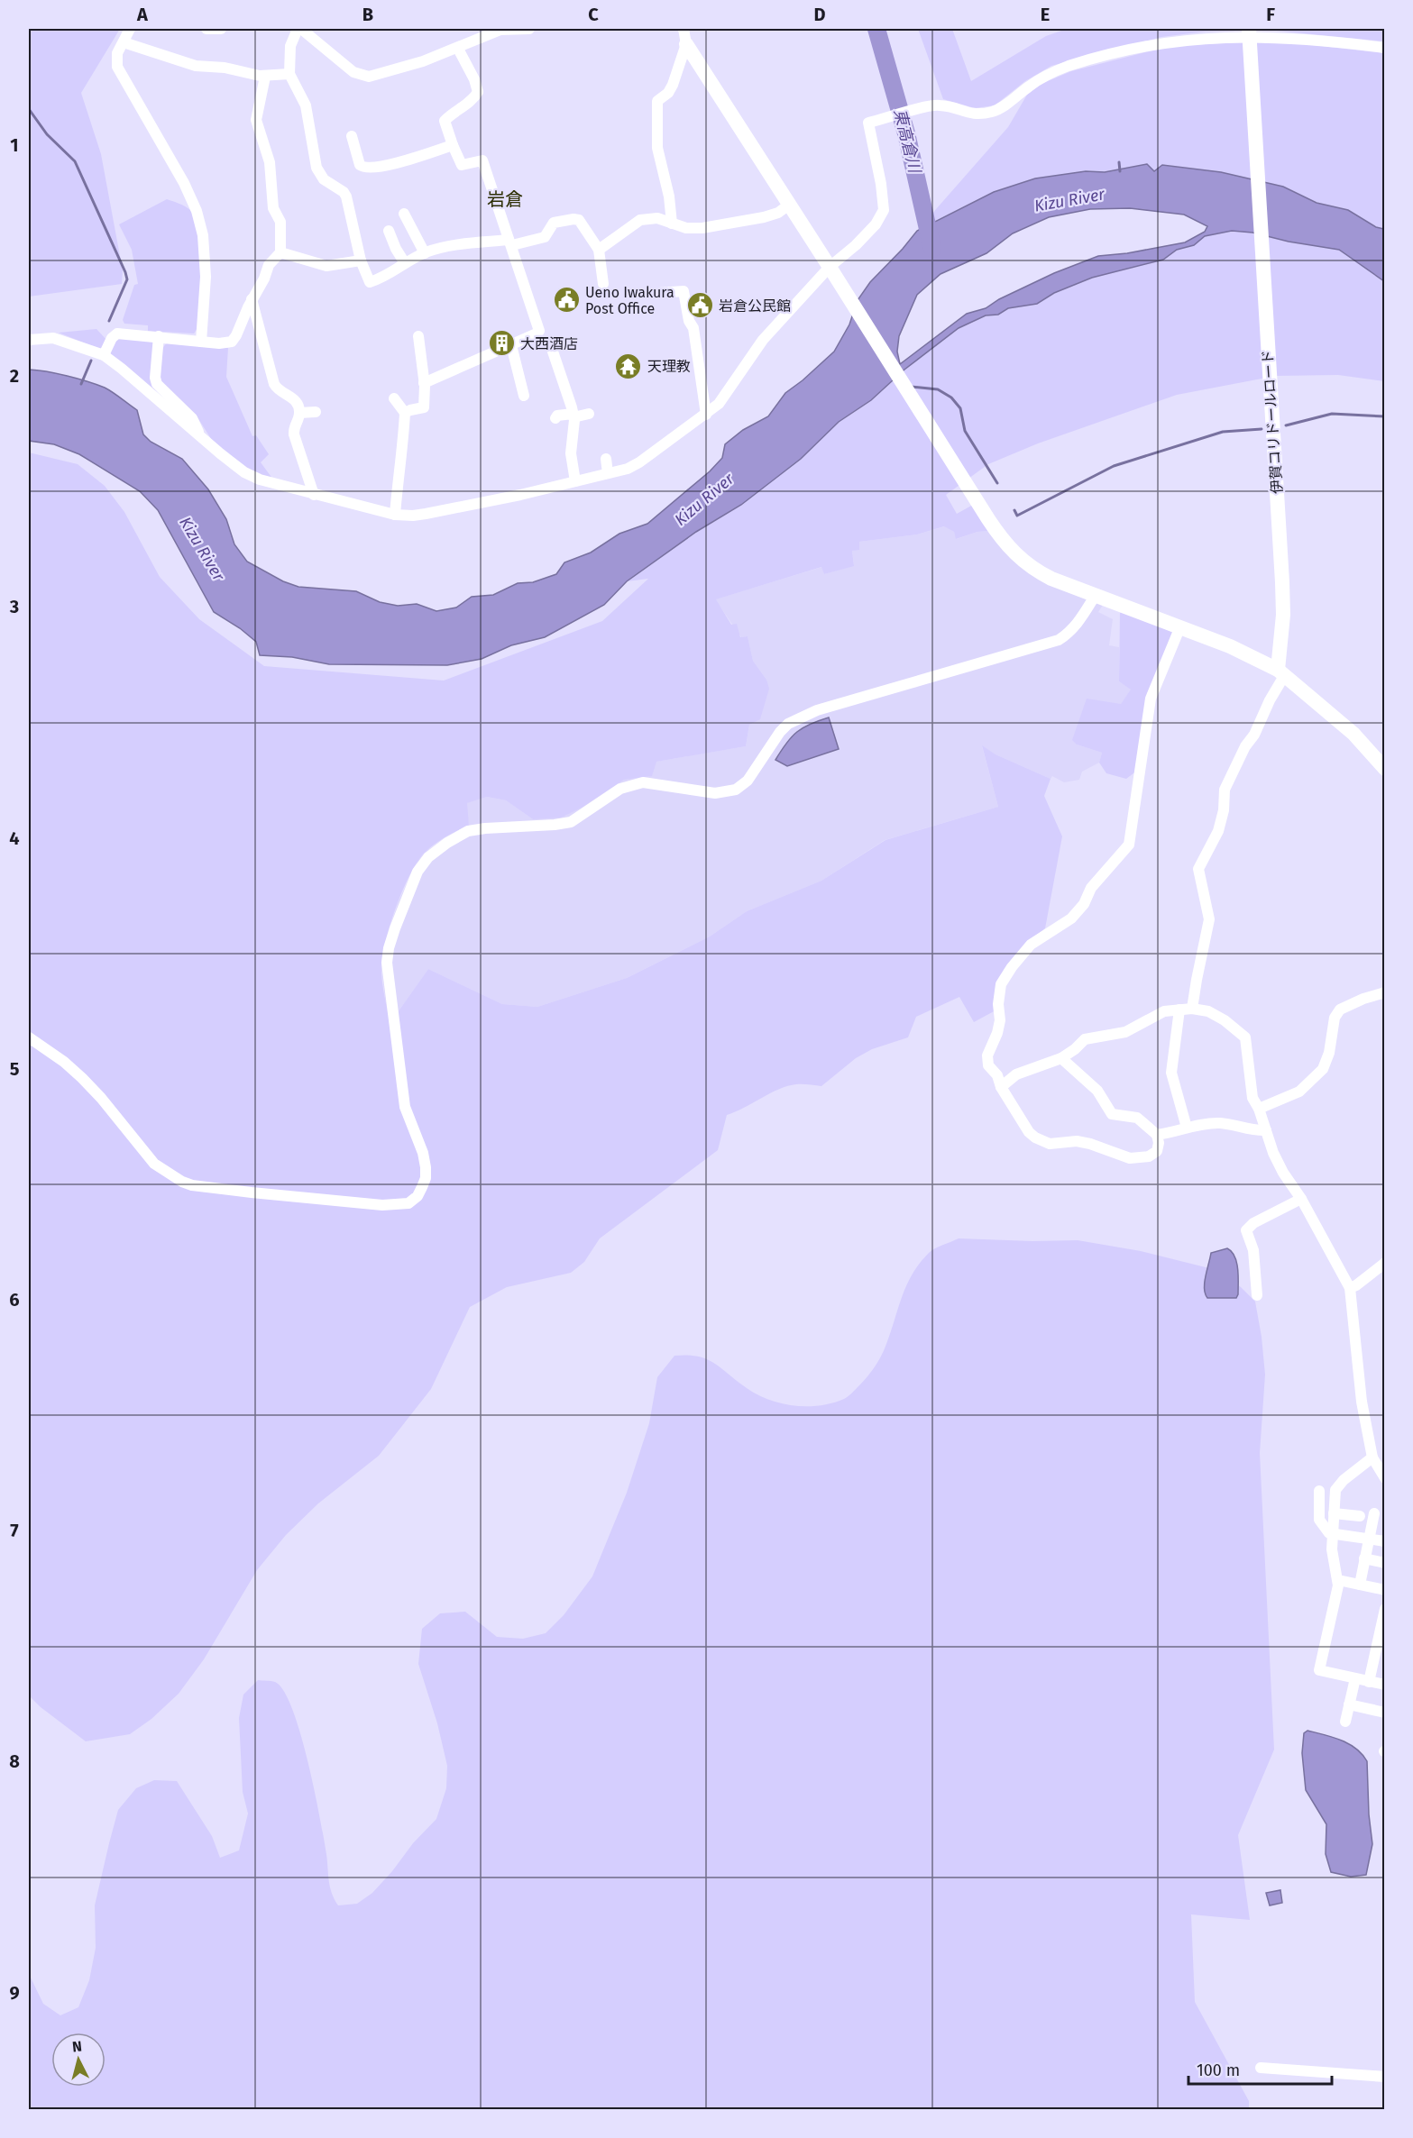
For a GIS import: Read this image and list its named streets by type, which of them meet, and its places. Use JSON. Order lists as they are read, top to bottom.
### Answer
{
  "streets": {
    "street": ["伊賀コリドールロード"]
  },
  "districts": ["岩倉"],
  "water": ["東高倉川", "Kizu River"],
  "places": {
    "public building": ["Ueno Iwakura Post Office", "岩倉公民館"],
    "building": ["大西酒店"],
    "temple": ["天理教"]
  },
  "scale_bar": "100 m",
  "north": "top",
  "grid": {
    "columns": [
      "A",
      "B",
      "C",
      "D",
      "E",
      "F"
    ],
    "rows": [
      "1",
      "2",
      "3",
      "4",
      "5",
      "6",
      "7",
      "8",
      "9"
    ]
  }
}
